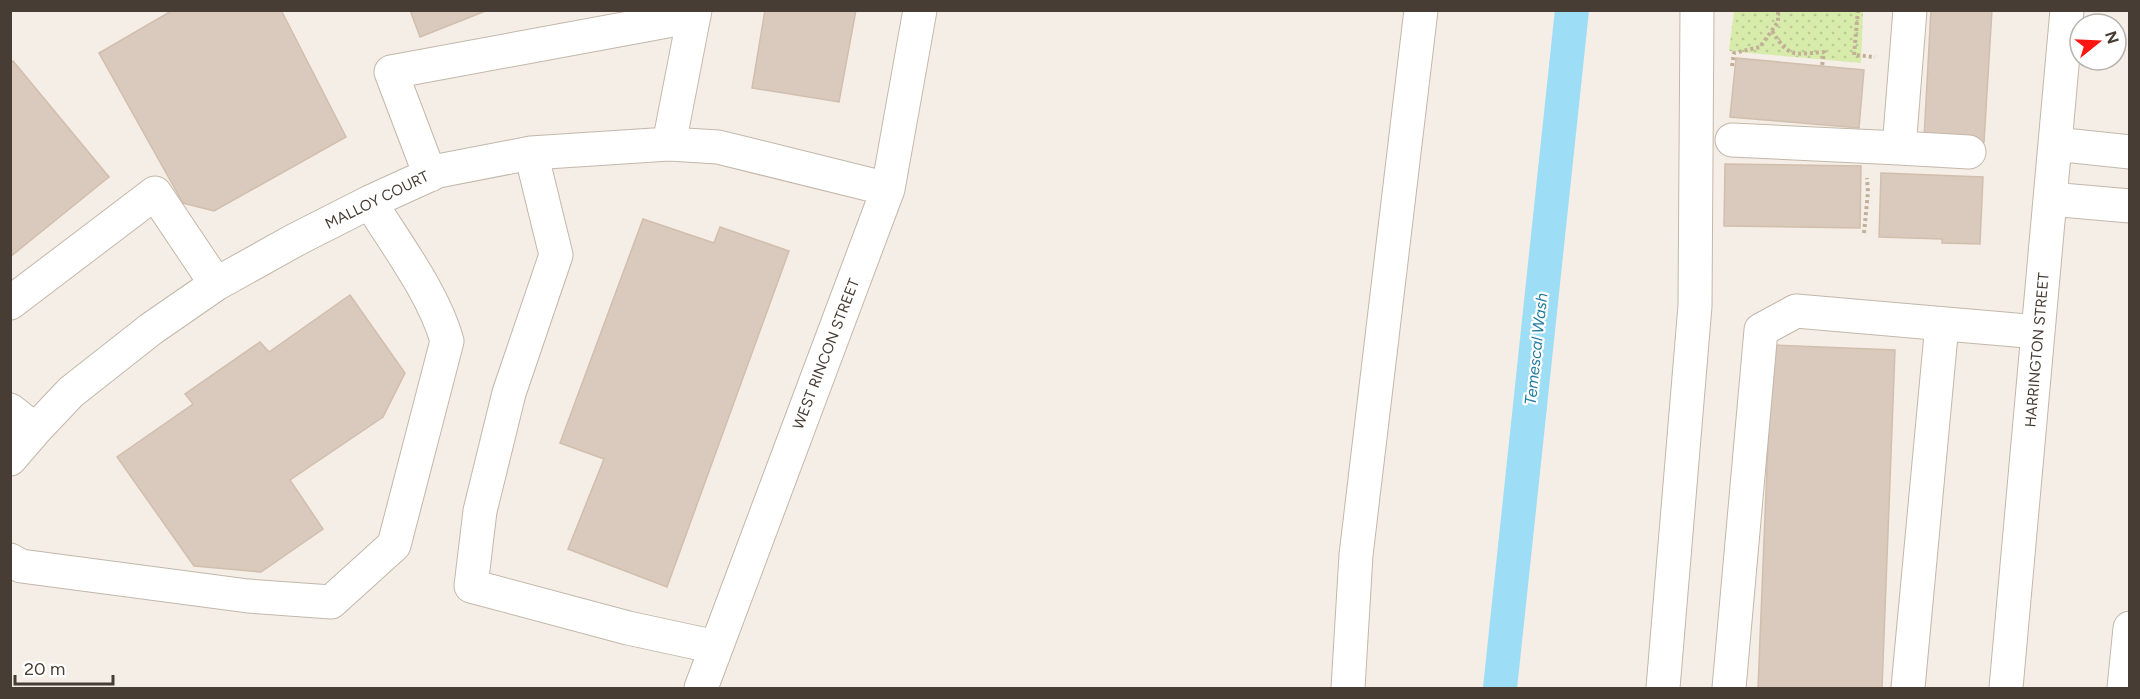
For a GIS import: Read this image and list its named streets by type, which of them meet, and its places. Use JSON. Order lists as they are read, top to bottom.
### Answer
{
  "streets": {
    "street": ["MALLOY COURT", "HARRINGTON STREET", "WEST RINCON STREET"]
  },
  "crossings": [
    ["MALLOY COURT", "WEST RINCON STREET"]
  ],
  "water": ["Temescal Wash"],
  "scale_bar": "20 m",
  "north": "right"
}
